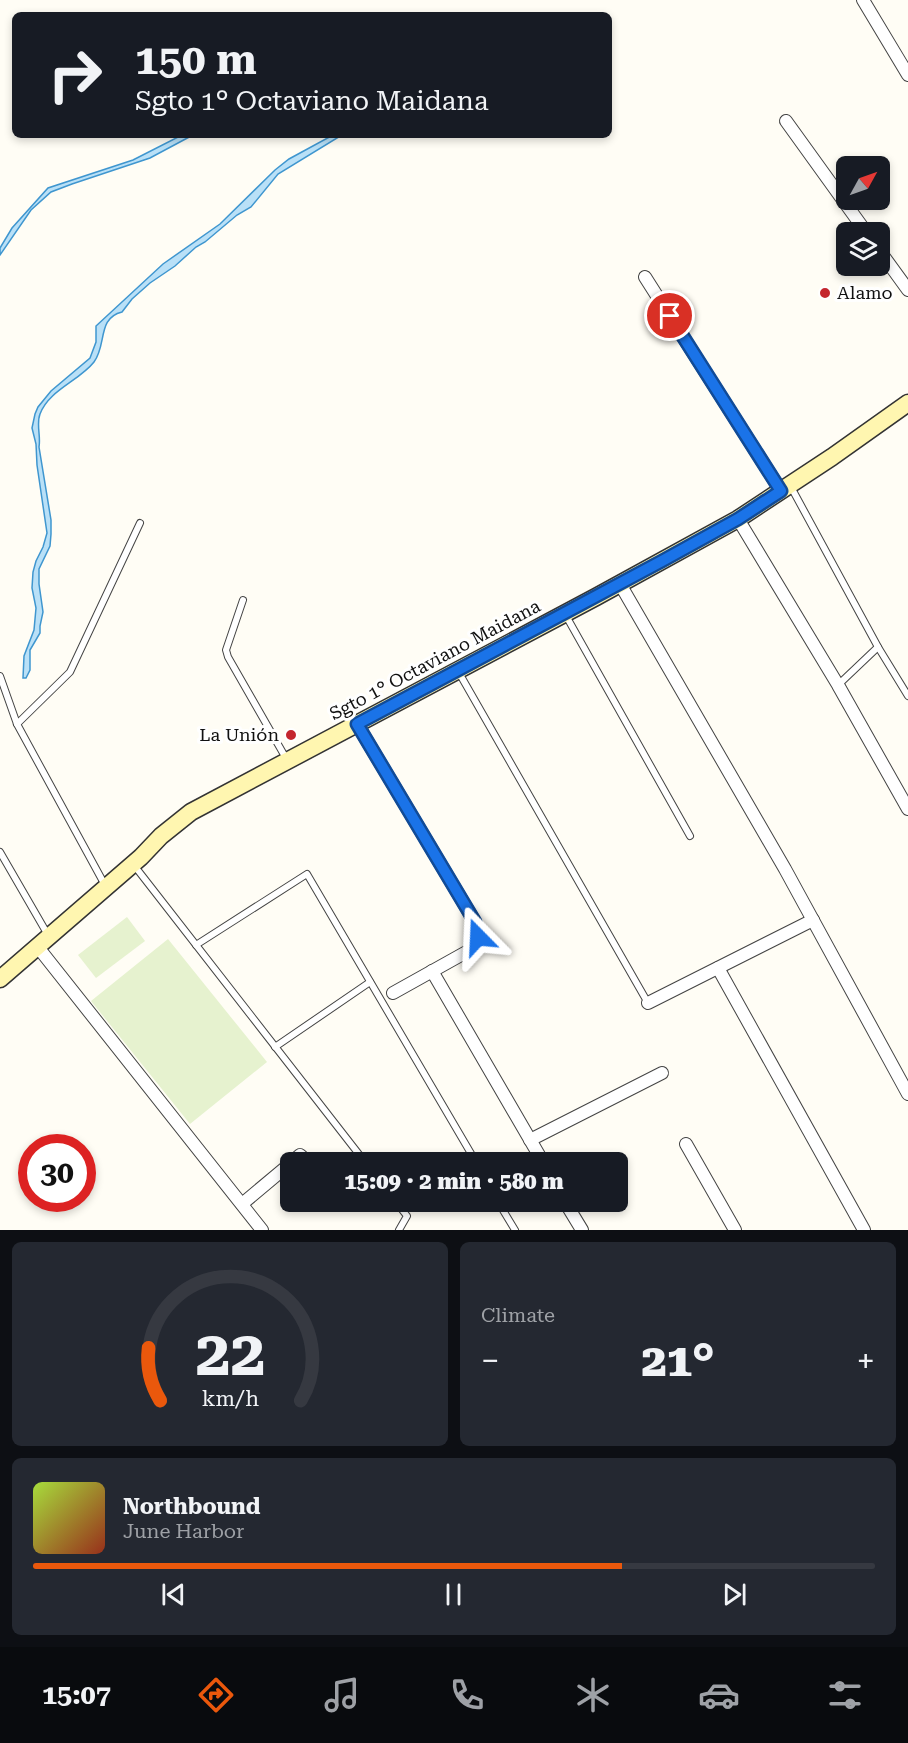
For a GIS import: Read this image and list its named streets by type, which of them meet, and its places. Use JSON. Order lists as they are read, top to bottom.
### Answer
{
  "streets": {
    "main road": ["Sgto 1° Octaviano Maidana"]
  },
  "places": ["Alamo", "La Unión"],
  "north": "top right",
  "page": {
    "turn": ["150 m", "Sgto 1° Octaviano Maidana"],
    "limit": "30",
    "trip": "15:09 · 2 min · 580 m",
    "tile": "Climate",
    "heat": ["−", "21°", "+"],
    "song": ["Northbound", "June Harbor"],
    "tabs": "15:07",
    "gauge": ["22", "km/h"]
  }
}
